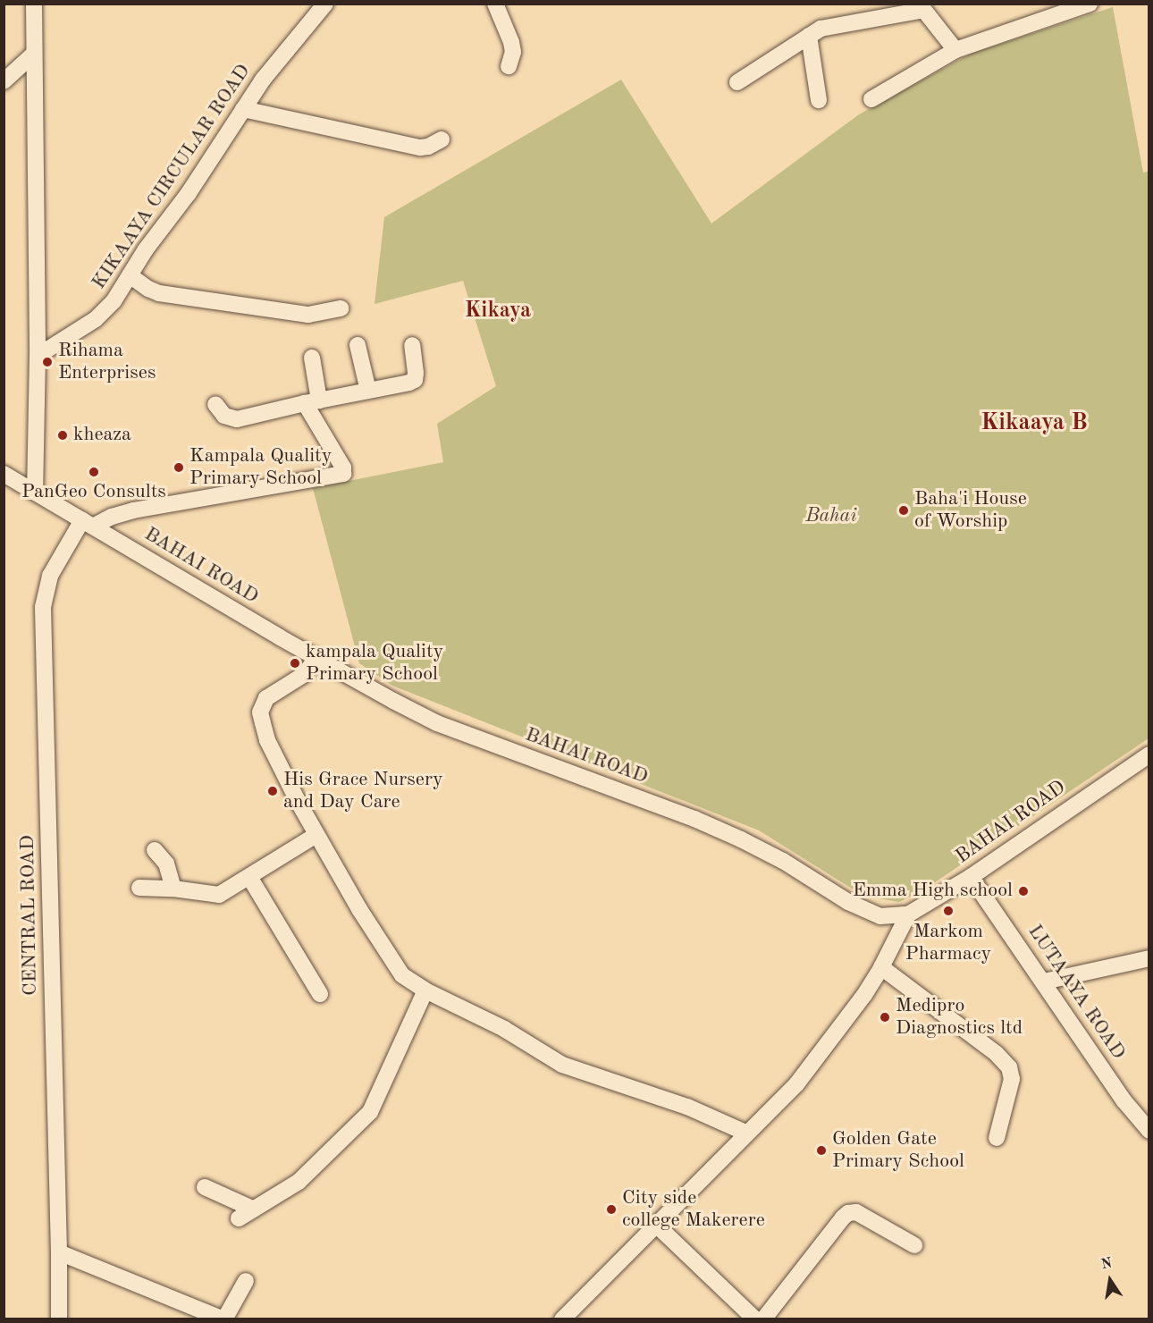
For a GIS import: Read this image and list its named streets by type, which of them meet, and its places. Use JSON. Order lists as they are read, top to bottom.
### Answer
{
  "streets": {
    "street": [
      "KIKAAYA CIRCULAR ROAD",
      "BAHAI ROAD",
      "CENTRAL ROAD",
      "LUTAAYA ROAD"
    ]
  },
  "crossings": [
    ["BAHAI ROAD", "CENTRAL ROAD"],
    ["BAHAI ROAD", "LUTAAYA ROAD"]
  ],
  "districts": ["Kikaya", "Kikaaya B"],
  "parks": ["Bahai"],
  "places": [
    "Rihama Enterprises",
    "kheaza",
    "Kampala Quality Primary School",
    "PanGeo Consults",
    "Baha'i House of Worship",
    "kampala Quality Primary School",
    "His Grace Nursery and Day Care",
    "Emma High school",
    "Markom Pharmacy",
    "Medipro Diagnostics ltd",
    "Golden Gate Primary School",
    "City side college Makerere"
  ],
  "north": "top"
}
